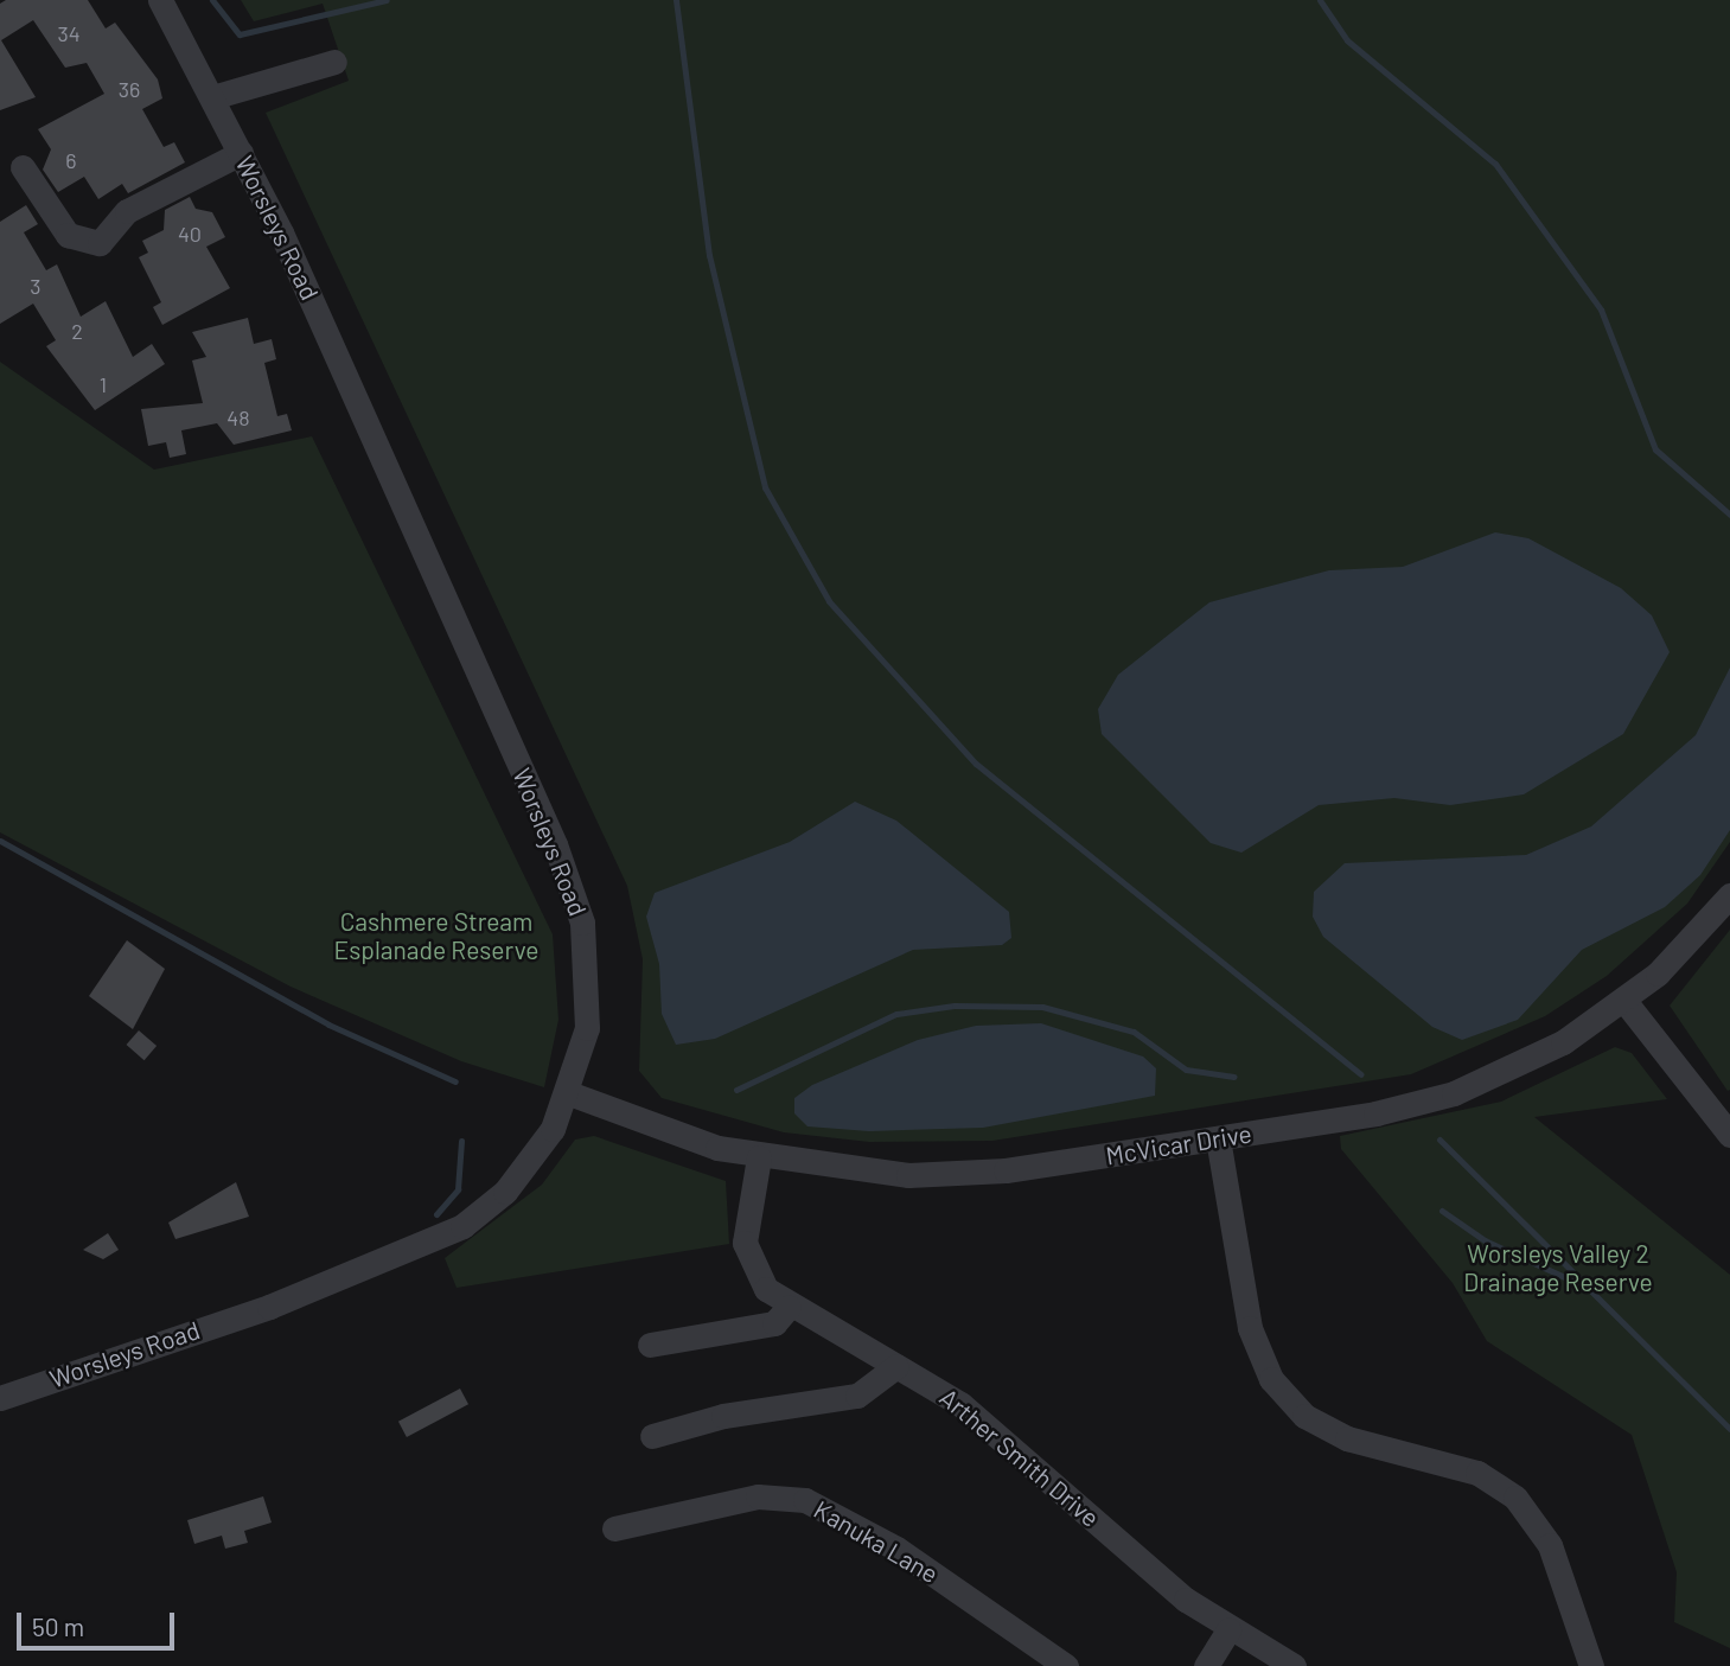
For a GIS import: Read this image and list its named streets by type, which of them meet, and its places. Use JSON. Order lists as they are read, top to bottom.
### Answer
{
  "streets": {
    "street": [
      "Worsleys Road",
      "McVicar Drive",
      "Arther Smith Drive",
      "Kanuka Lane"
    ]
  },
  "crossings": [
    ["Worsleys Road", "McVicar Drive"],
    ["McVicar Drive", "Arther Smith Drive"]
  ],
  "parks": ["Cashmere Stream Esplanade Reserve", "Worsleys Valley 2 Drainage Reserve"],
  "house_numbers": [
    "34",
    "36",
    "6",
    "40",
    "3",
    "2",
    "1",
    "48"
  ],
  "scale_bar": "50 m"
}
